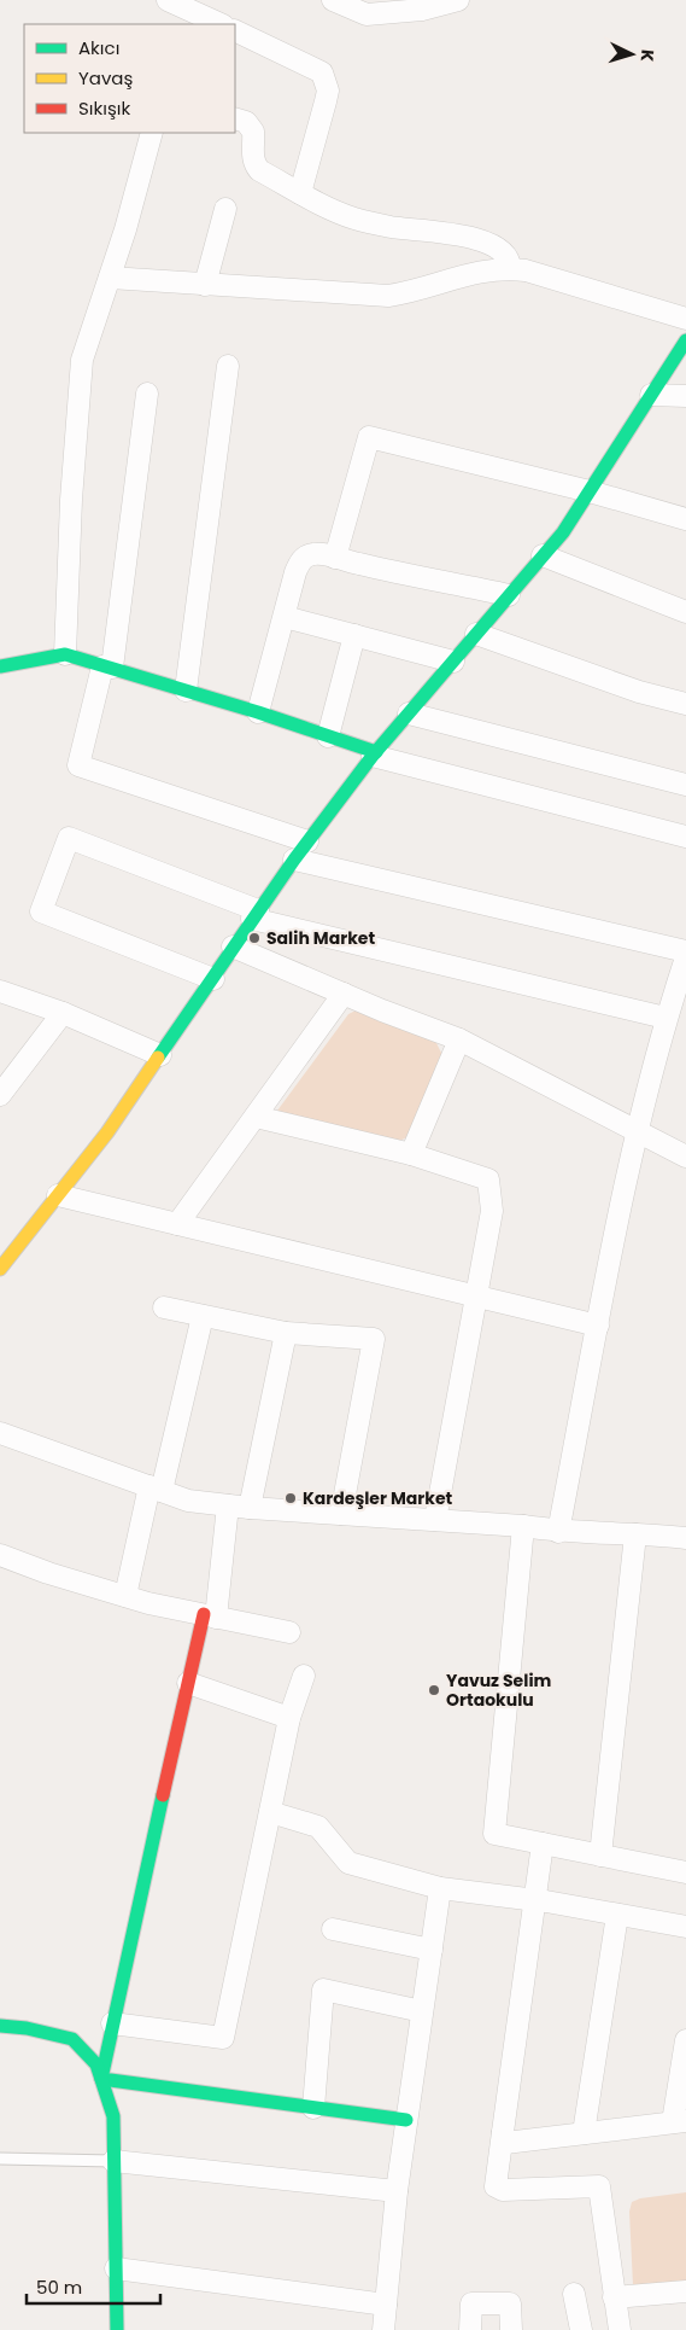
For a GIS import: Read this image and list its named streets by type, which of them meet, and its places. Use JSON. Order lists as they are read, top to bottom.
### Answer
{
  "places": ["Salih Market", "Kardeşler Market", "Yavuz Selim Ortaokulu"],
  "legend": ["Akıcı", "Yavaş", "Sıkışık"],
  "scale_bar": "50 m",
  "north": "right"
}
